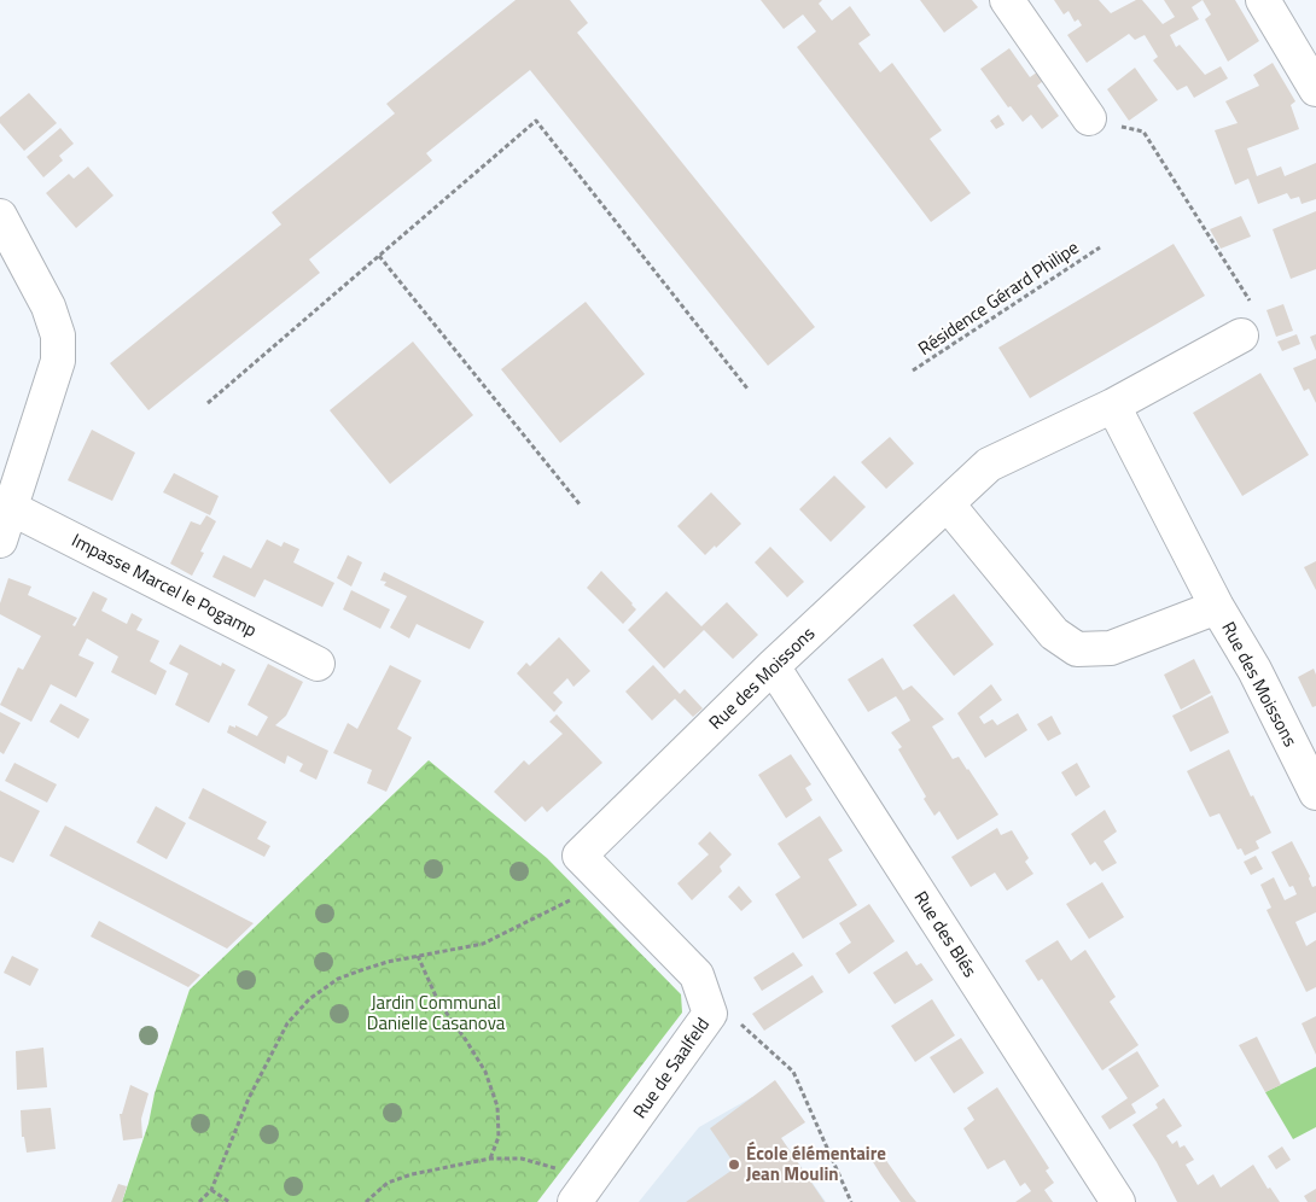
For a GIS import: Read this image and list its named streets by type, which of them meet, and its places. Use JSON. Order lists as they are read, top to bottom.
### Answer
{
  "streets": {
    "street": [
      "Impasse Marcel le Pogamp",
      "Rue des Moissons",
      "Rue des Blés",
      "Rue de Saalfeld"
    ],
    "path": ["Résidence Gérard Philipe"]
  },
  "crossings": [
    ["Rue des Moissons", "Rue des Blés"],
    ["Rue des Moissons", "Rue de Saalfeld"]
  ],
  "parks": ["Jardin Communal Danielle Casanova"],
  "places": ["École élémentaire Jean Moulin"]
}
